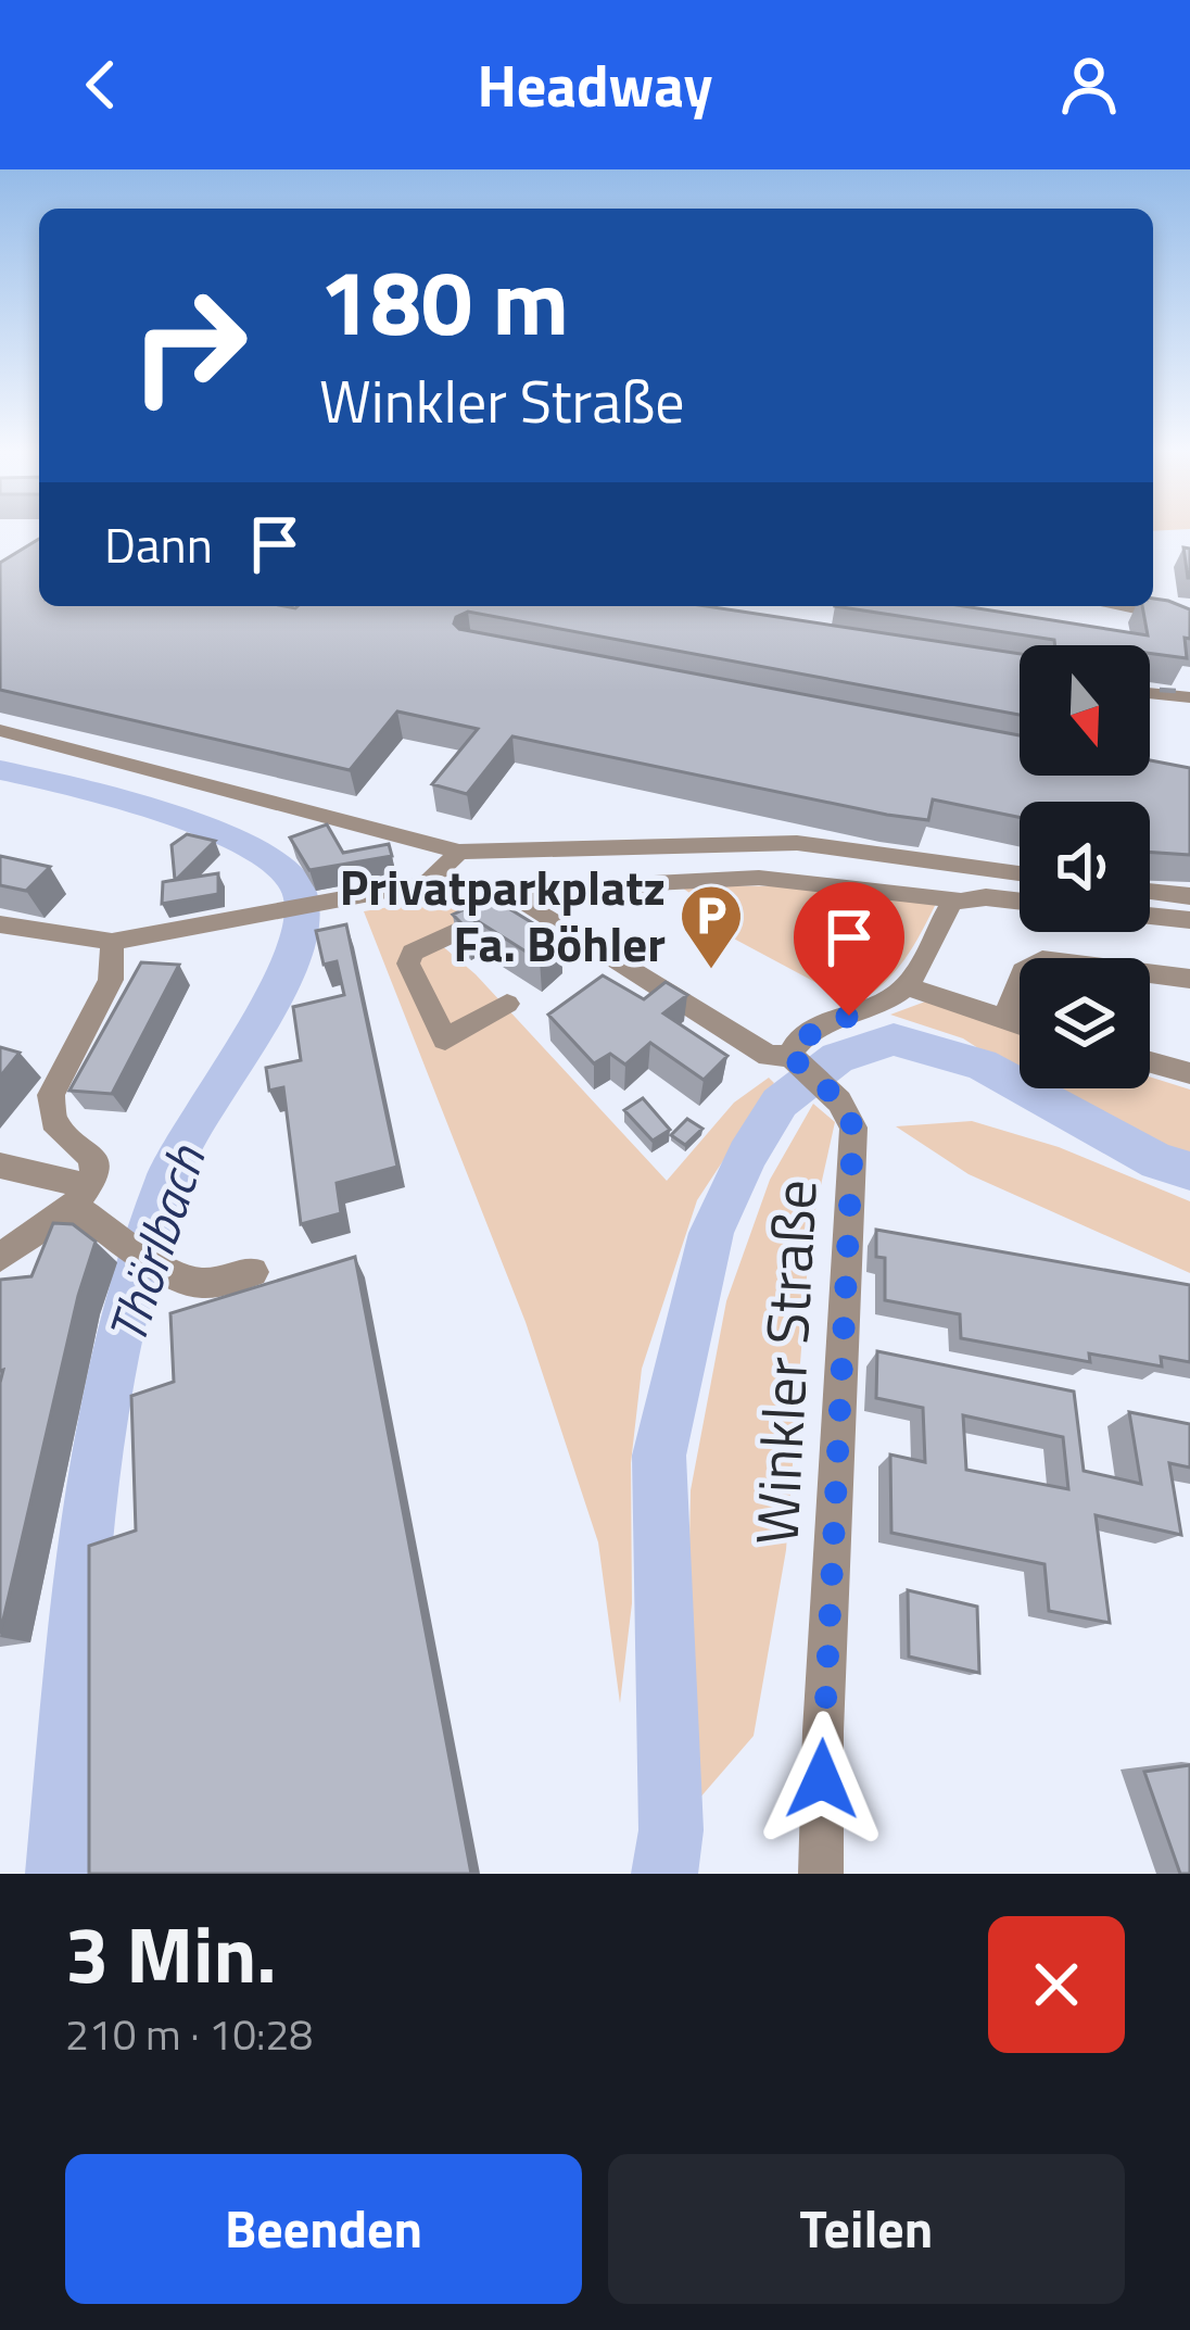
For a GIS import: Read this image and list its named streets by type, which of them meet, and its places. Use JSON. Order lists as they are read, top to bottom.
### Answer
{
  "streets": {
    "street": ["Winkler Straße"]
  },
  "water": ["Thörlbach"],
  "places": {
    "parking": ["Privatparkplatz Fa. Böhler"]
  },
  "north": "bottom",
  "page": {
    "header": "Headway",
    "turn": ["180 m", "Winkler Straße"],
    "then": "Dann",
    "heading": ["3 Min.", "210 m · 10:28"],
    "buttons": ["Beenden", "Teilen"]
  }
}
